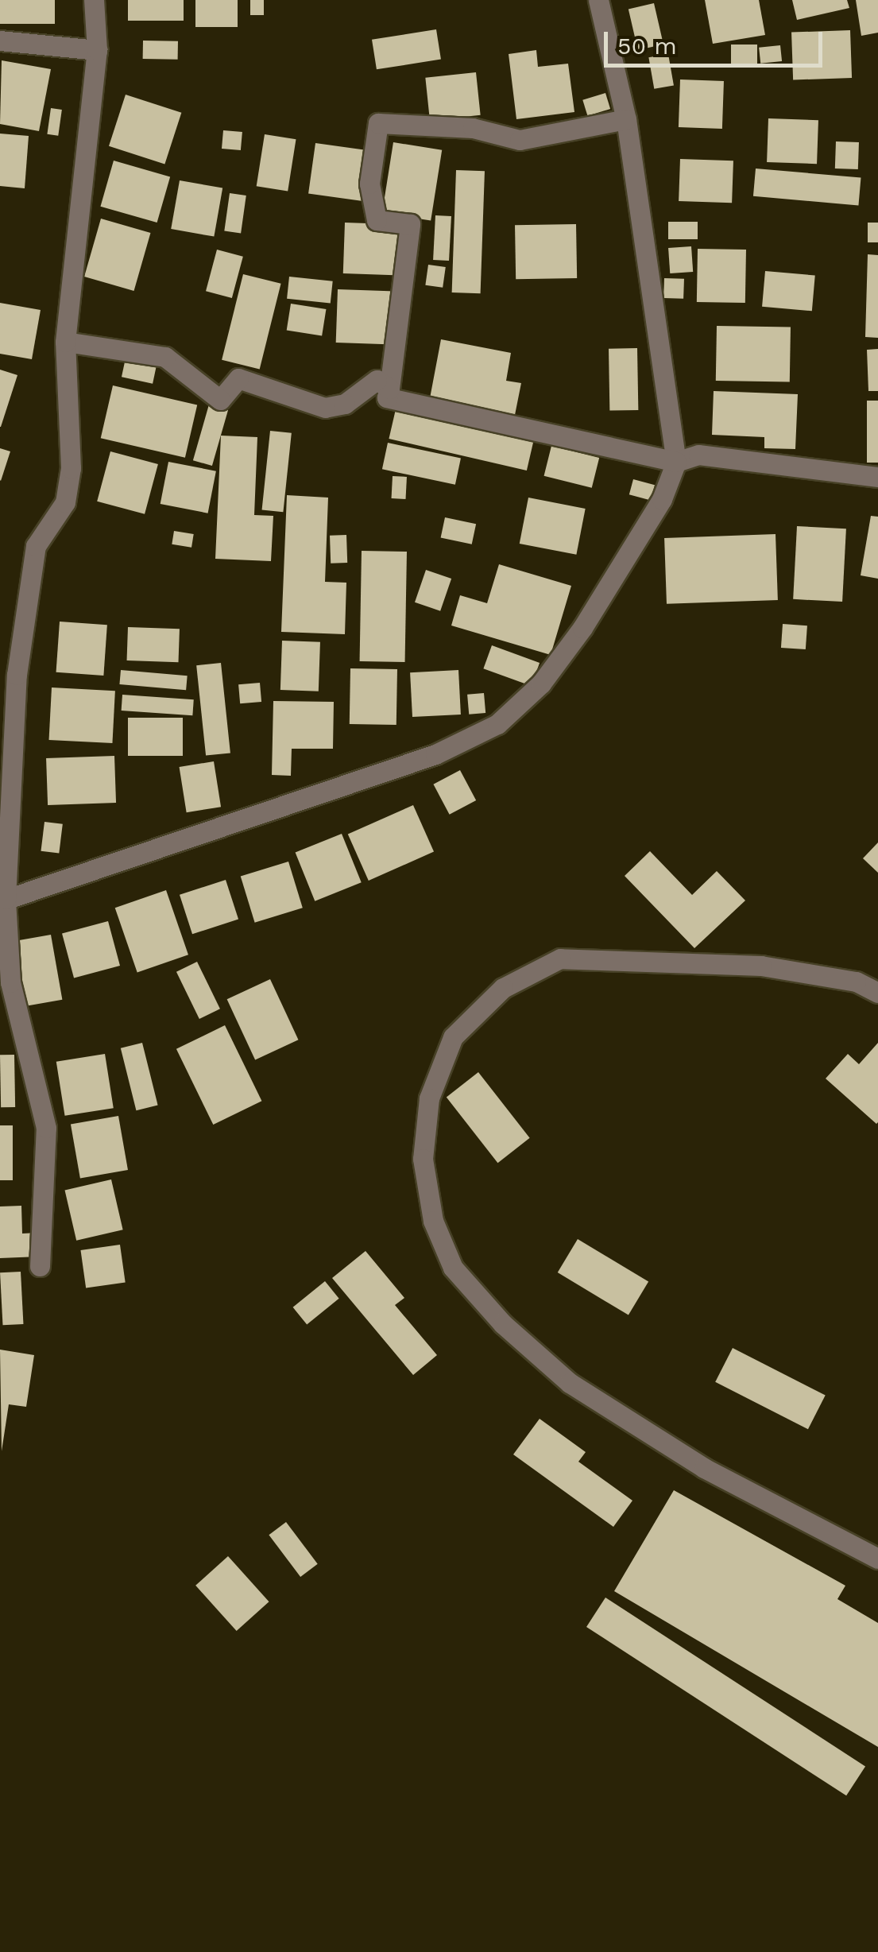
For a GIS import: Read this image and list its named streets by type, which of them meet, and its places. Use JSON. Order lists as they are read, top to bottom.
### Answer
{
  "scale_bar": "50 m"
}
